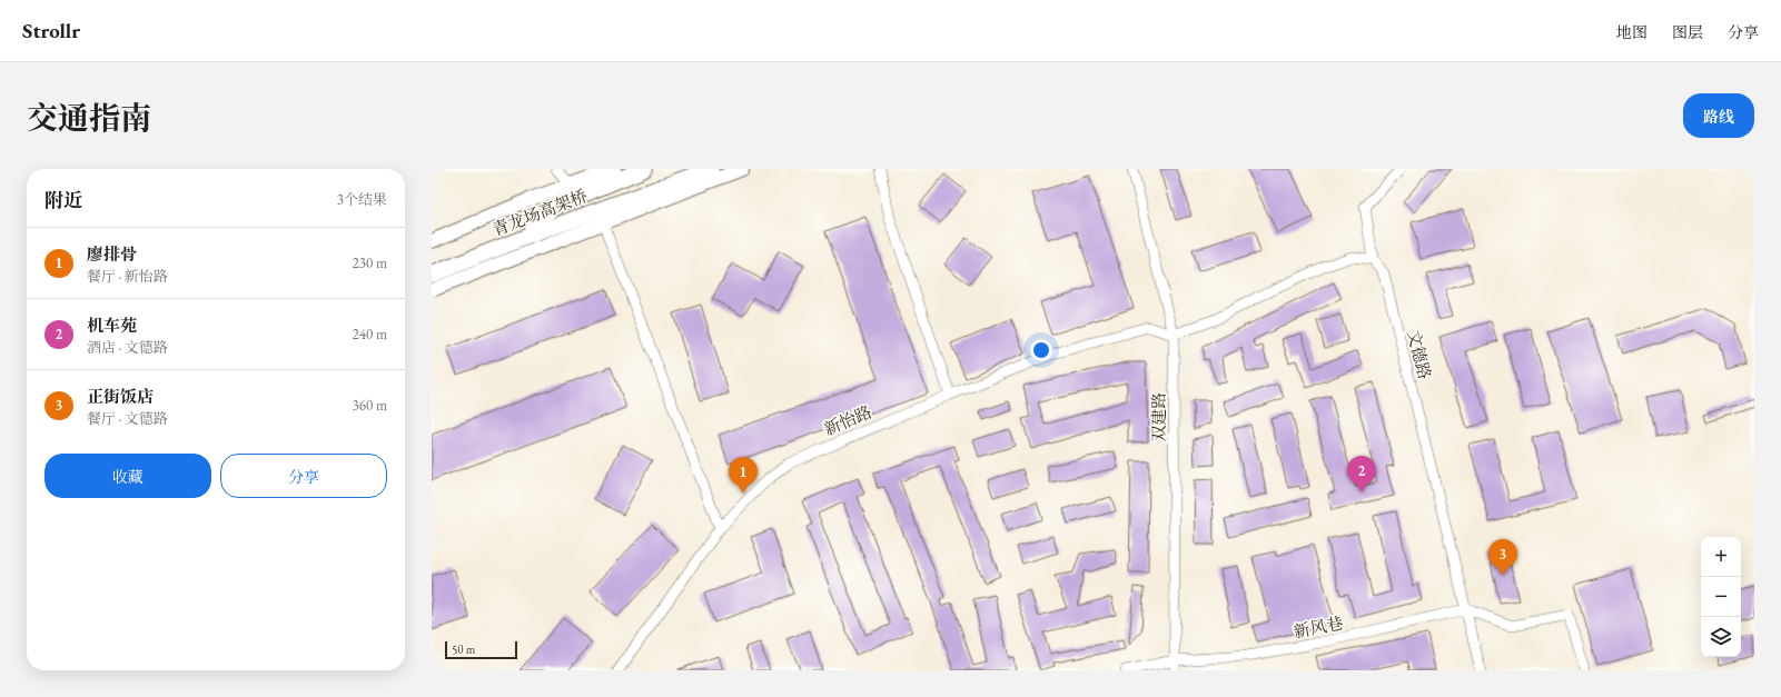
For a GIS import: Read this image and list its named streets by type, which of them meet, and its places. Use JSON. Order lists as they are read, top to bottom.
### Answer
{
  "streets": {
    "highway": ["青龙场高架桥"],
    "street": [
      "文德路",
      "双建路",
      "新怡路",
      "新风巷"
    ]
  },
  "crossings": [
    ["文德路", "新风巷"],
    ["双建路", "新怡路"],
    ["双建路", "新风巷"]
  ],
  "scale_bar": "50 m",
  "page": {
    "header": "Strollr",
    "nav": ["地图", "图层", "分享"],
    "title": "交通指南",
    "buttons": [
      "路线",
      ["收藏", "分享"]
    ],
    "heading": ["附近", "3个结果"],
    "list": [
      {
        "mark": "1",
        "name": "廖排骨",
        "note": "餐厅 · 新怡路",
        "value": "230 m"
      },
      {
        "mark": "2",
        "name": "机车苑",
        "note": "酒店 · 文德路",
        "value": "240 m"
      },
      {
        "mark": "3",
        "name": "正街饭店",
        "note": "餐厅 · 文德路",
        "value": "360 m"
      }
    ],
    "pins": ["2", "1", "3"],
    "map_buttons": ["+", "−"],
    "scale": "50 m"
  }
}
